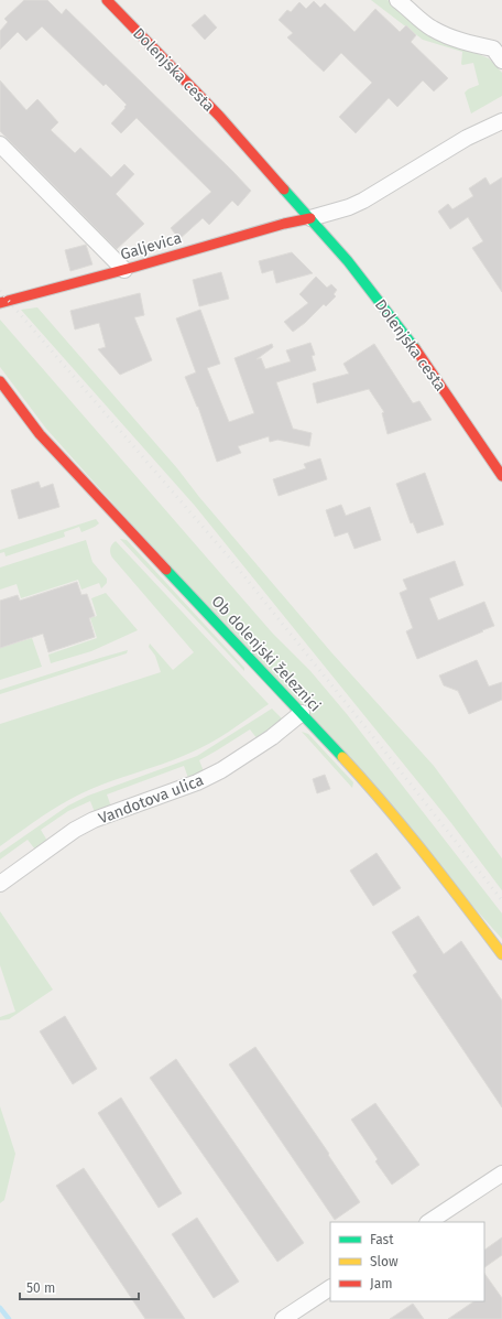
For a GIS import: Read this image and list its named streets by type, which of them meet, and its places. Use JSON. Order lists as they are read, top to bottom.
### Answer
{
  "streets": {
    "street": [
      "Dolenjska cesta",
      "Galjevica",
      "Ob dolenjski železnici",
      "Vandotova ulica"
    ]
  },
  "crossings": [
    ["Dolenjska cesta", "Galjevica"],
    ["Ob dolenjski železnici", "Vandotova ulica"]
  ],
  "legend": ["Fast", "Slow", "Jam"],
  "scale_bar": "50 m"
}
